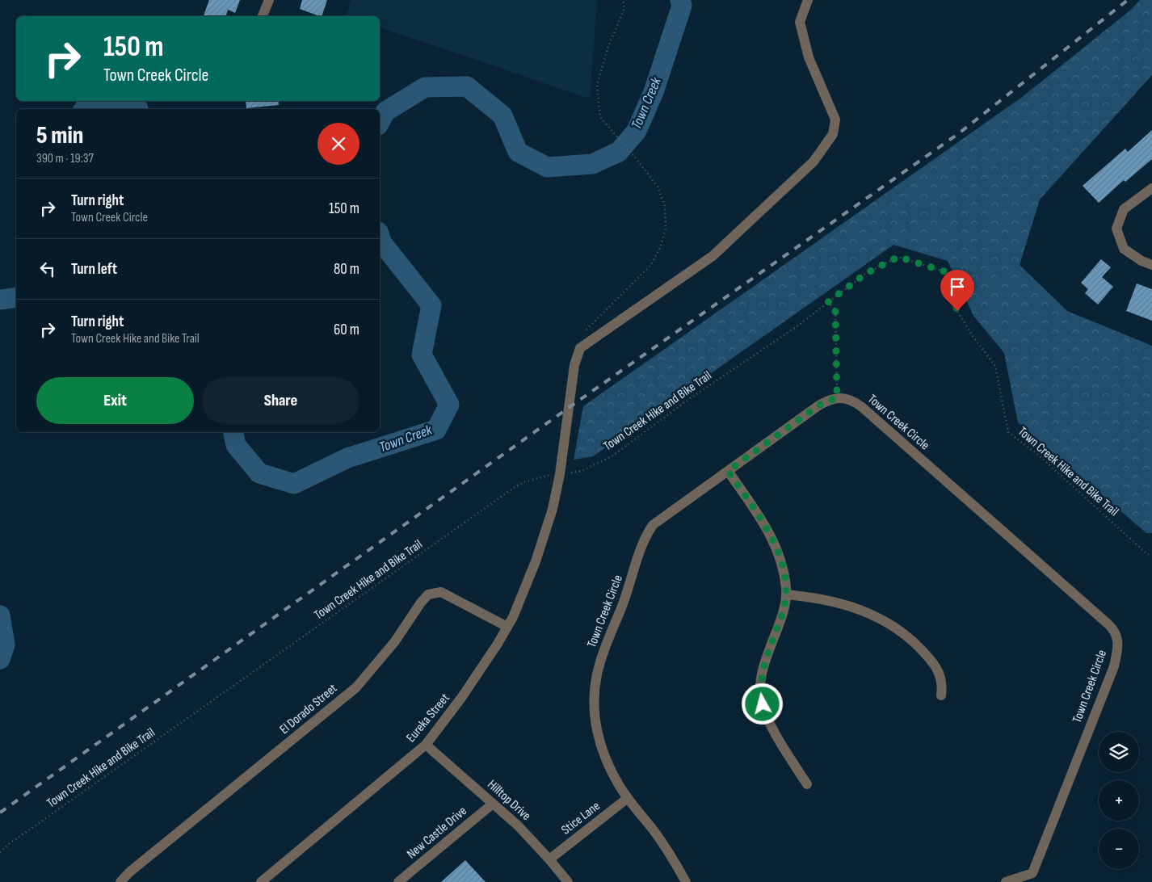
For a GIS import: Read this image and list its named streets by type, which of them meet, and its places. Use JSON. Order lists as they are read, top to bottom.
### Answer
{
  "streets": {
    "street": [
      "Town Creek Circle",
      "El Dorado Street",
      "Eureka Street",
      "Hilltop Drive",
      "Stice Lane",
      "New Castle Drive"
    ],
    "path": ["Town Creek Hike and Bike Trail"]
  },
  "crossings": [
    ["Town Creek Hike and Bike Trail", "Eureka Street"],
    ["Town Creek Circle", "Stice Lane"],
    ["El Dorado Street", "Eureka Street"],
    ["Eureka Street", "Hilltop Drive"],
    ["Hilltop Drive", "Stice Lane"],
    ["Hilltop Drive", "New Castle Drive"]
  ],
  "water": ["Town Creek"],
  "page": {
    "turn": ["150 m", "Town Creek Circle"],
    "heading": ["5 min", "390 m · 19:37"],
    "list": [
      {
        "name": "Turn right",
        "note": "Town Creek Circle",
        "value": "150 m"
      },
      {
        "name": "Turn left",
        "value": "80 m"
      },
      {
        "name": "Turn right",
        "note": "Town Creek Hike and Bike Trail",
        "value": "60 m"
      }
    ],
    "buttons": ["Exit", "Share"],
    "map_buttons": ["+", "−"]
  }
}
